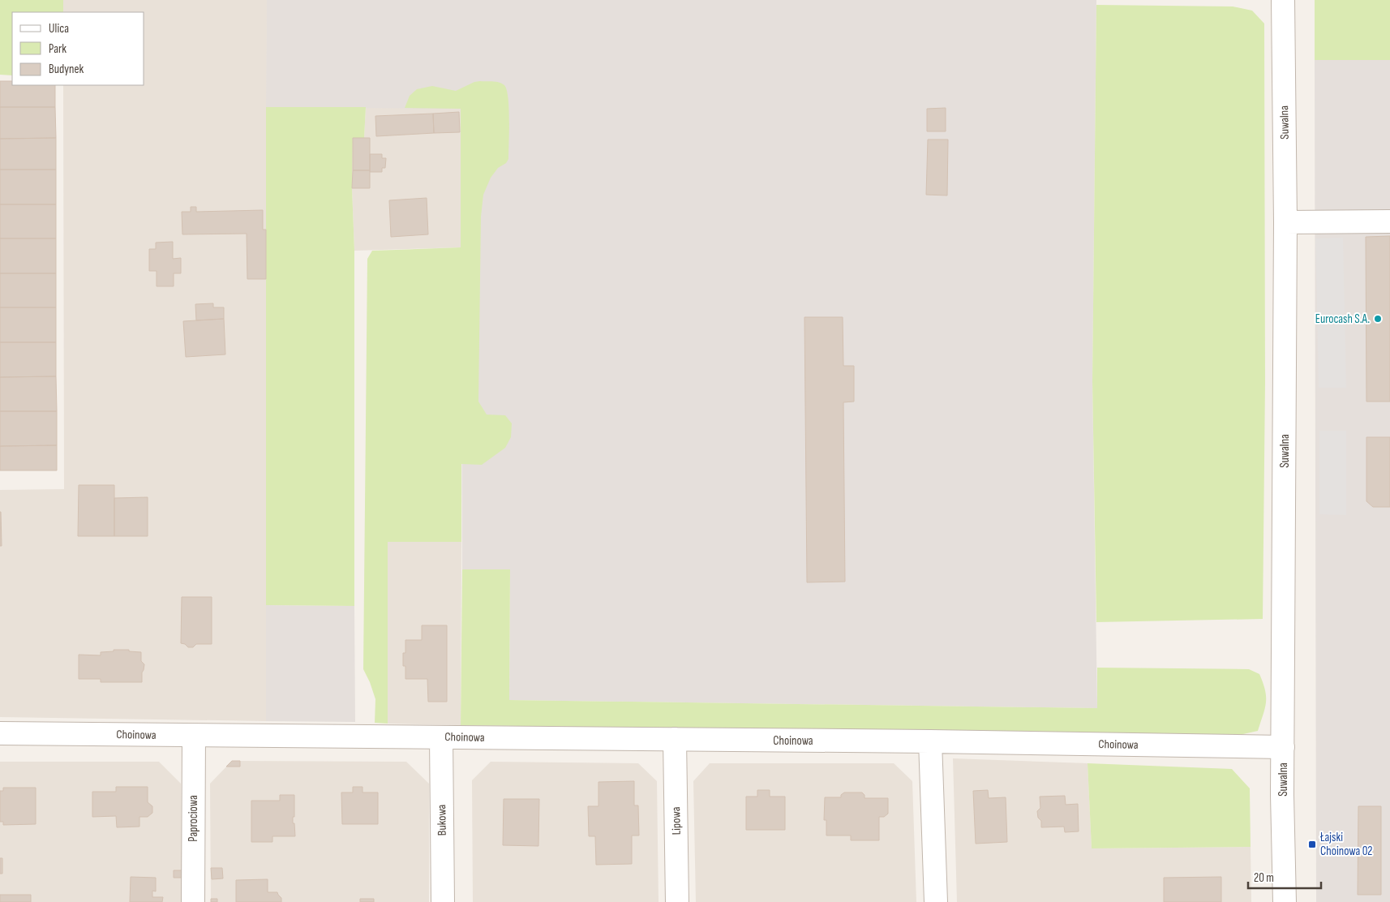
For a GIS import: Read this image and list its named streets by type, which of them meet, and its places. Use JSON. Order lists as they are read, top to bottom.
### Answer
{
  "streets": {
    "street": [
      "Suwalna",
      "Choinowa",
      "Paprociowa",
      "Bukowa",
      "Lipowa"
    ]
  },
  "crossings": [
    ["Suwalna", "Choinowa"],
    ["Choinowa", "Paprociowa"],
    ["Choinowa", "Bukowa"],
    ["Choinowa", "Lipowa"]
  ],
  "places": {
    "other": ["Eurocash S.A."],
    "transit": ["Łajski Choinowa 02"]
  },
  "legend": ["Ulica", "Park", "Budynek"],
  "scale_bar": "20 m"
}
